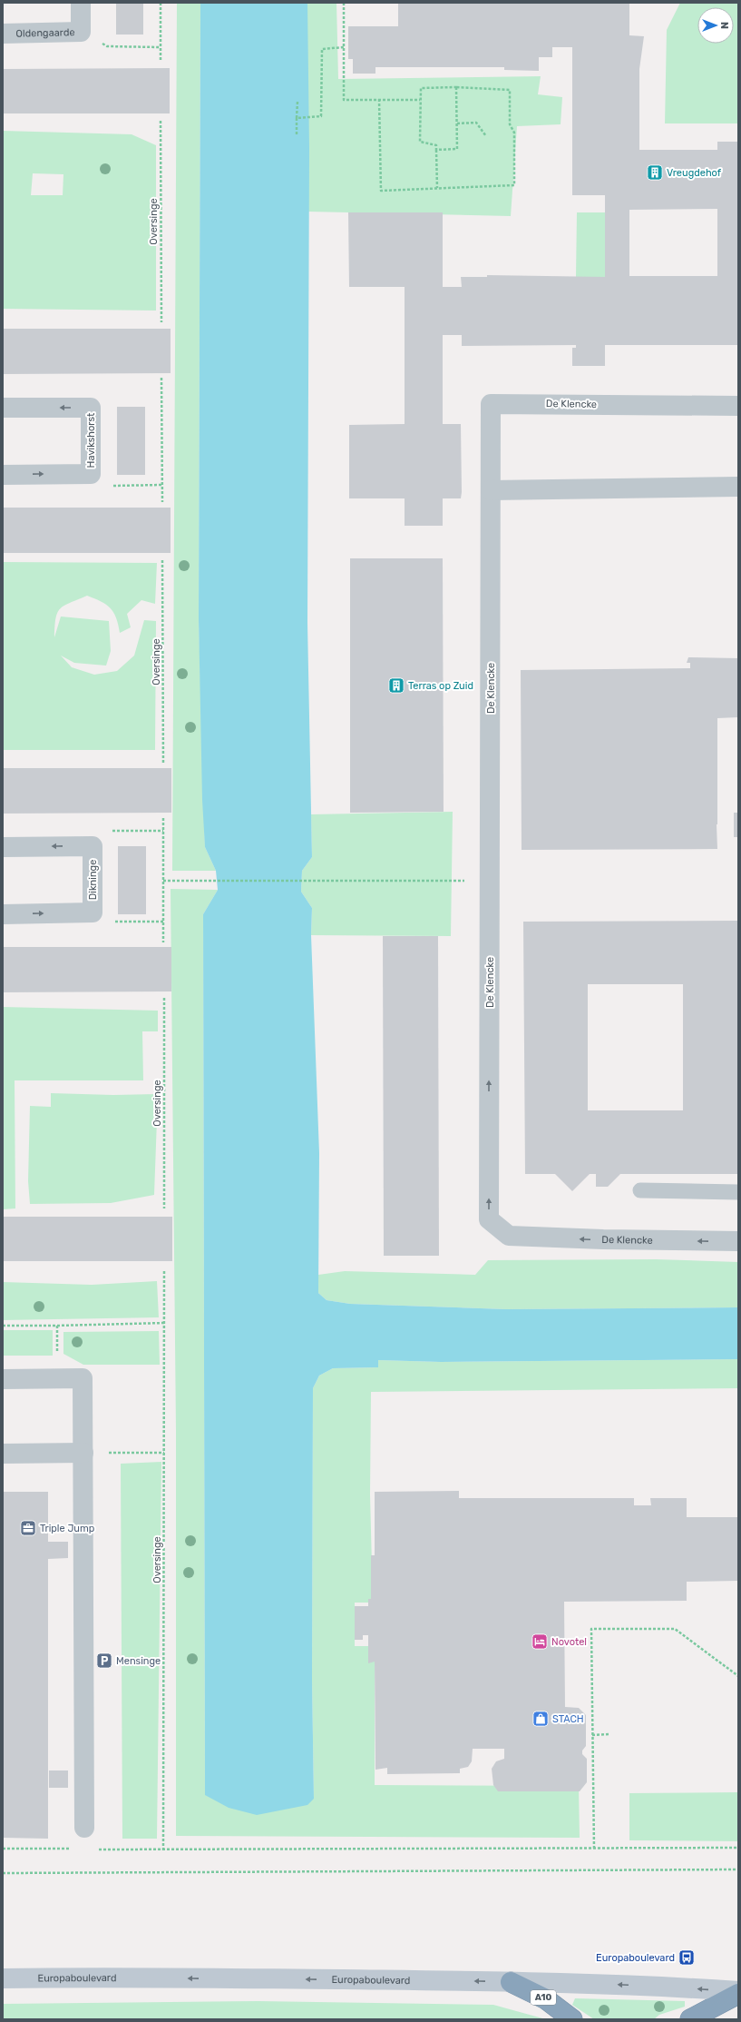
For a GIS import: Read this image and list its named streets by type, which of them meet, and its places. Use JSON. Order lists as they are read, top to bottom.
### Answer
{
  "streets": {
    "highway": ["A10"],
    "main road": ["Europaboulevard"],
    "street": [
      "Oldengaarde",
      "De Klencke",
      "Havikshorst",
      "Dikninge"
    ],
    "path": ["Oversinge"]
  },
  "crossings": [
    ["Europaboulevard", "A10"]
  ],
  "one_way": ["Europaboulevard"],
  "places": {
    "building": ["Vreugdehof", "Terras op Zuid"],
    "office": ["Triple Jump"],
    "hotel": ["Novotel"],
    "parking": ["Mensinge"],
    "shop": ["STACH"],
    "bus stop": ["Europaboulevard"]
  },
  "north": "right"
}
